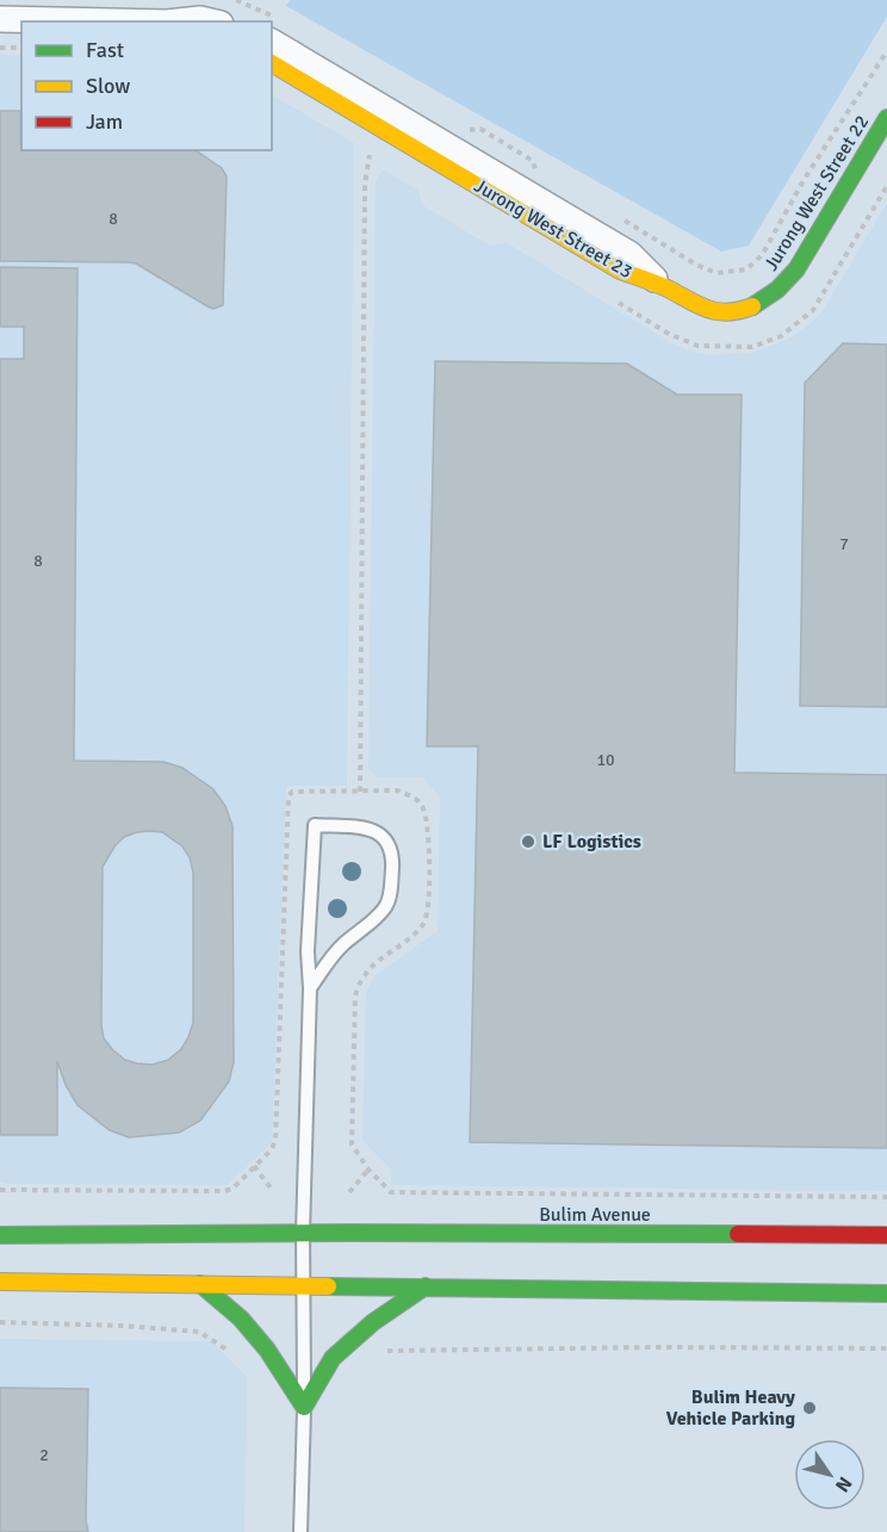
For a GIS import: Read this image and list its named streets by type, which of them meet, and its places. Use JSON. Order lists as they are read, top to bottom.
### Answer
{
  "streets": {
    "street": ["Jurong West Street 22", "Jurong West Street 23", "Bulim Avenue"]
  },
  "crossings": [
    ["Jurong West Street 22", "Jurong West Street 23"]
  ],
  "places": ["LF Logistics", "Bulim Heavy Vehicle Parking"],
  "house_numbers": [
    "8",
    "7",
    "8",
    "10",
    "2"
  ],
  "legend": ["Fast", "Slow", "Jam"],
  "north": "bottom right"
}
